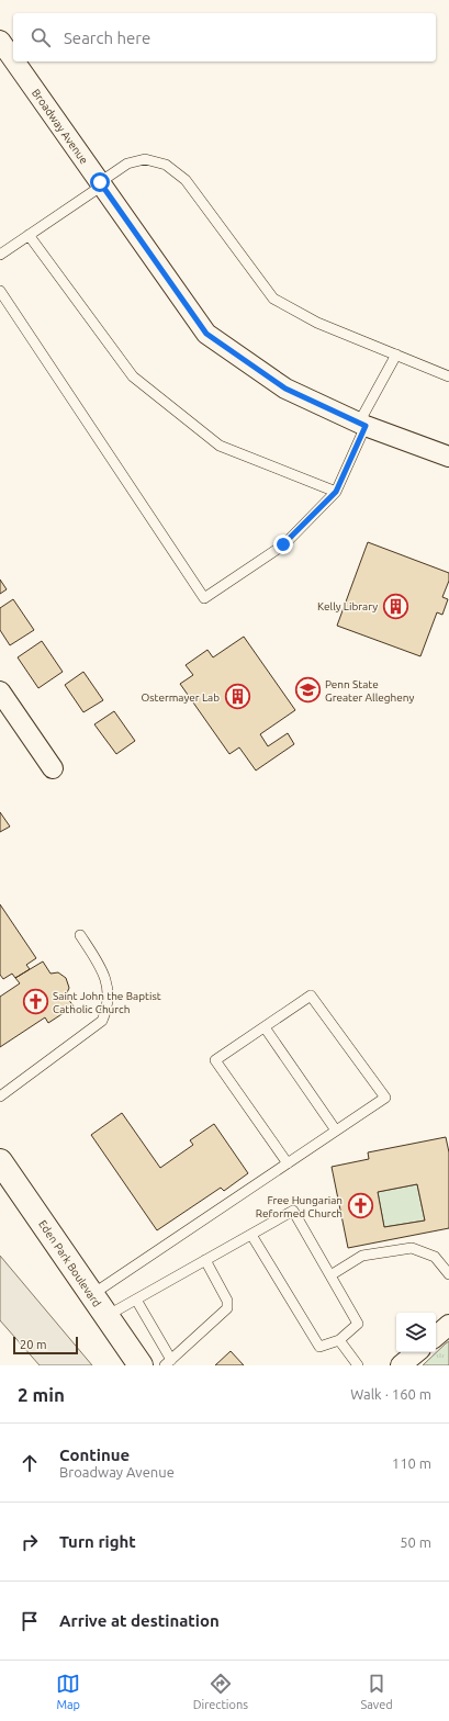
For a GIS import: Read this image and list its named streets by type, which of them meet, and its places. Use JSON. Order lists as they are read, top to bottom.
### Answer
{
  "streets": {
    "main road": ["Eden Park Boulevard"],
    "street": ["Broadway Avenue"]
  },
  "places": {
    "building": ["Kelly Library", "Ostermayer Lab"],
    "school or university": ["Penn State Greater Allegheny"],
    "church": ["Saint John the Baptist Catholic Church", "Free Hungarian Reformed Church"]
  },
  "scale_bar": "20 m",
  "page": {
    "search": "Search here",
    "scale": "20 m",
    "heading": ["2 min", "Walk · 160 m"],
    "list": [
      ["Continue", "Broadway Avenue", "110 m"],
      ["Turn right", "50 m"],
      "Arrive at destination"
    ],
    "nav": ["Map", "Directions", "Saved"]
  }
}
